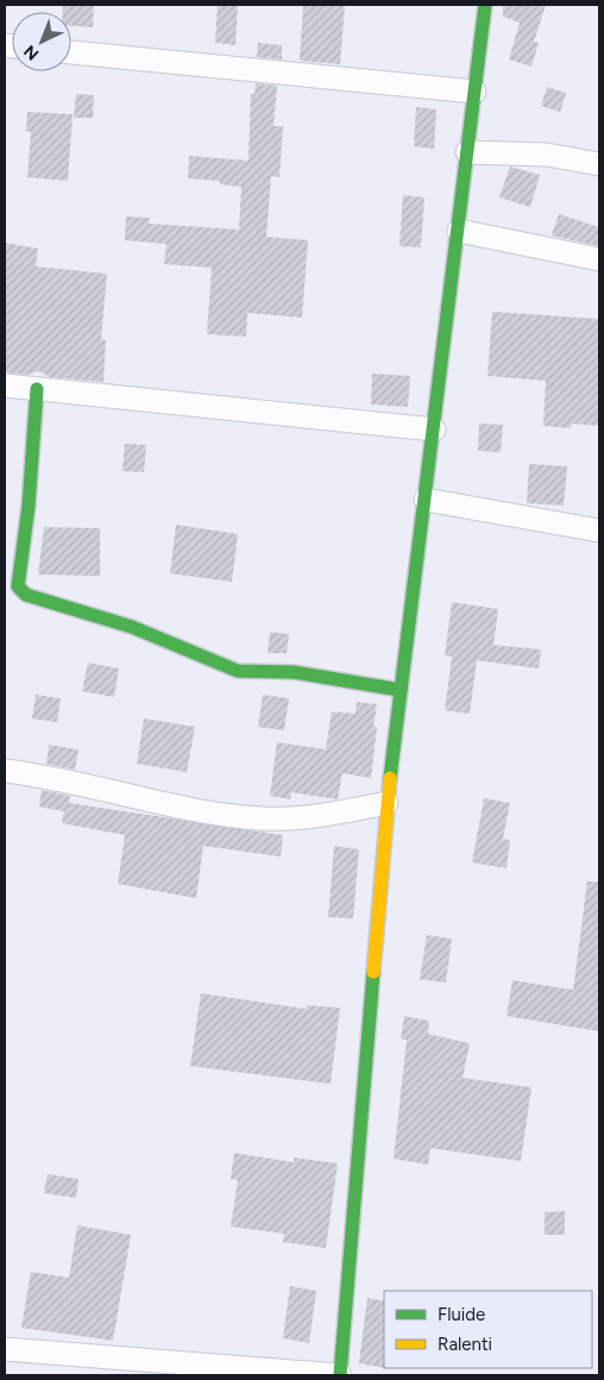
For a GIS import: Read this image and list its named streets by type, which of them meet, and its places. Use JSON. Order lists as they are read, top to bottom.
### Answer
{
  "legend": ["Fluide", "Ralenti"],
  "north": "bottom left"
}
